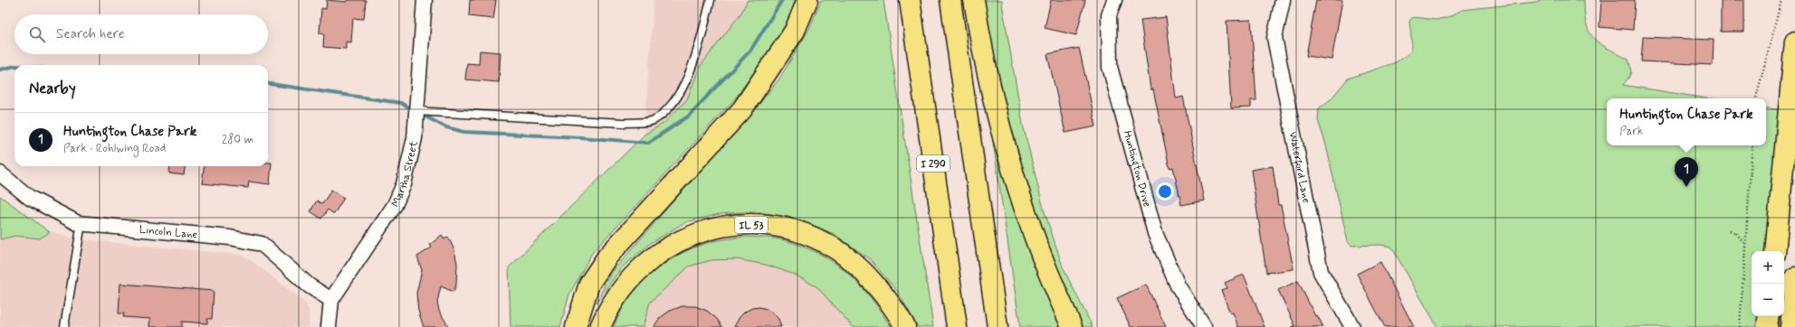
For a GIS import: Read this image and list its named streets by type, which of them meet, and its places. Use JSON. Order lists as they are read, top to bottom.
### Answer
{
  "streets": {
    "main road": ["I 290", "IL 53"],
    "street": [
      "Waterford Lane",
      "Huntington Drive",
      "Martha Street",
      "Lincoln Lane"
    ]
  },
  "crossings": [
    ["Martha Street", "Lincoln Lane"]
  ],
  "page": {
    "search": "Search here",
    "heading": "Nearby",
    "popup": ["Huntington Chase Park", "Park"],
    "list": [
      {
        "mark": "1",
        "name": "Huntington Chase Park",
        "note": "Park · Rohlwing Road",
        "value": "280 m"
      }
    ],
    "pins": "1",
    "map_buttons": ["+", "−"]
  }
}
